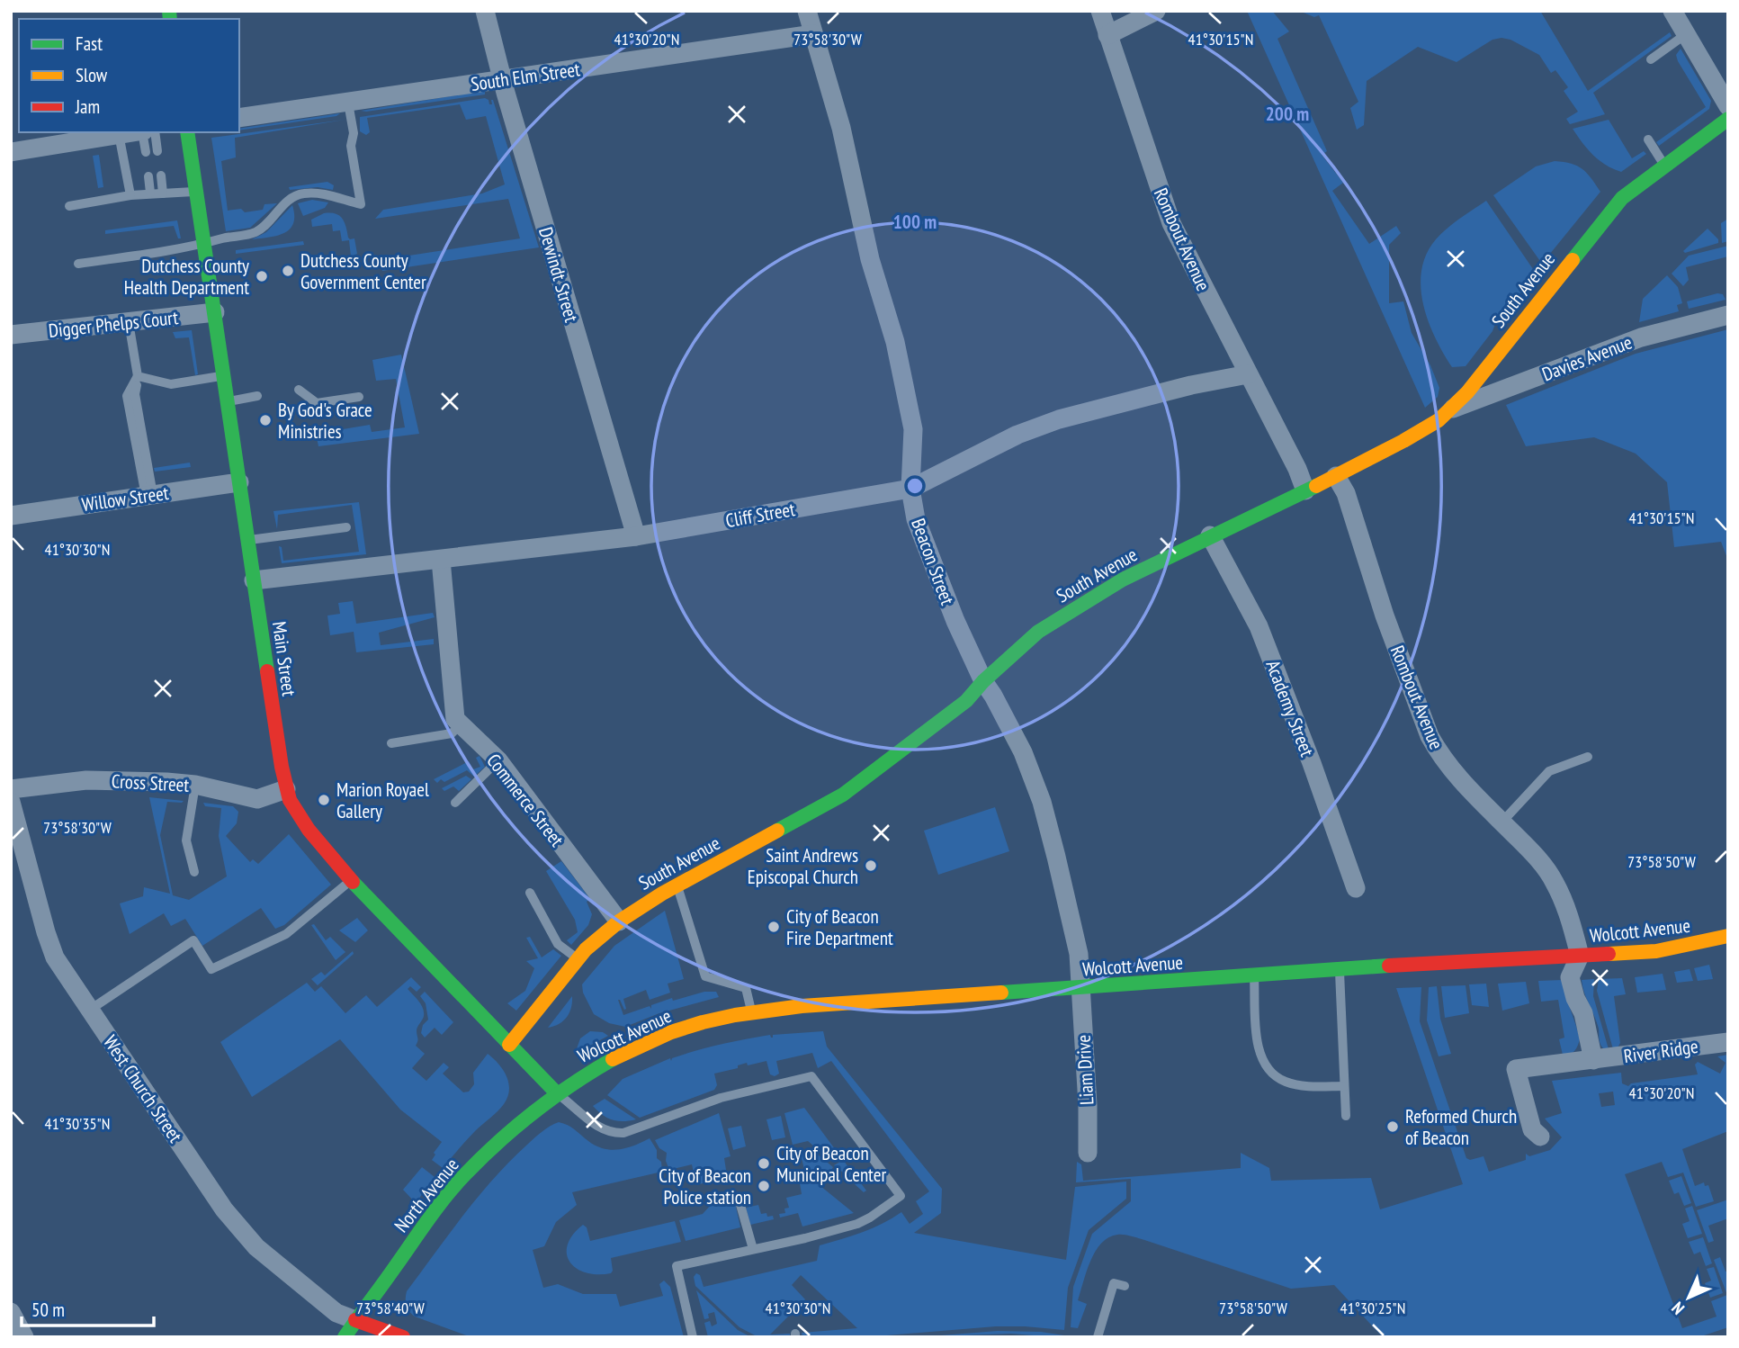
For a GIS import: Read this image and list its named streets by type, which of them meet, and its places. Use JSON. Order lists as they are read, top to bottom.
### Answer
{
  "streets": {
    "main road": [
      "South Avenue",
      "Main Street",
      "Wolcott Avenue",
      "North Avenue"
    ],
    "street": [
      "South Elm Street",
      "Rombout Avenue",
      "Dewindt Street",
      "Digger Phelps Court",
      "Davies Avenue",
      "Willow Street",
      "Cliff Street",
      "Beacon Street",
      "Academy Street",
      "Cross Street",
      "Commerce Street",
      "River Ridge",
      "Liam Drive",
      "West Church Street"
    ]
  },
  "crossings": [
    ["South Elm Street", "Dewindt Street"],
    ["South Elm Street", "Beacon Street"],
    ["Rombout Avenue", "South Avenue"],
    ["Rombout Avenue", "Cliff Street"],
    ["Rombout Avenue", "Wolcott Avenue"],
    ["Dewindt Street", "Cliff Street"],
    ["South Avenue", "Davies Avenue"],
    ["South Avenue", "Beacon Street"],
    ["South Avenue", "Main Street"],
    ["South Avenue", "Academy Street"],
    ["South Avenue", "Commerce Street"],
    ["Digger Phelps Court", "Main Street"],
    ["Willow Street", "Main Street"],
    ["Cliff Street", "Beacon Street"],
    ["Cliff Street", "Main Street"],
    ["Beacon Street", "Wolcott Avenue"],
    ["Beacon Street", "Liam Drive"],
    ["Main Street", "Cross Street"],
    ["Main Street", "Wolcott Avenue"],
    ["Main Street", "North Avenue"],
    ["Wolcott Avenue", "Liam Drive"],
    ["Wolcott Avenue", "North Avenue"],
    ["West Church Street", "North Avenue"]
  ],
  "places": [
    "Dutchess County Government Center",
    "Dutchess County Health Department",
    "By God's Grace Ministries",
    "Marion Royael Gallery",
    "Saint Andrews Episcopal Church",
    "City of Beacon Fire Department",
    "Reformed Church of Beacon",
    "City of Beacon Municipal Center",
    "City of Beacon Police station"
  ],
  "legend": ["Fast", "Slow", "Jam"],
  "scale_bar": "50 m",
  "north": "bottom left",
  "coordinates": [
    "41°30'20\"N",
    "73°58'30\"W",
    "41°30'15\"N",
    "41°30'30\"N",
    "73°58'50\"W",
    "41°30'35\"N",
    "73°58'40\"W",
    "41°30'25\"N"
  ],
  "rings": ["200 m", "100 m"]
}
